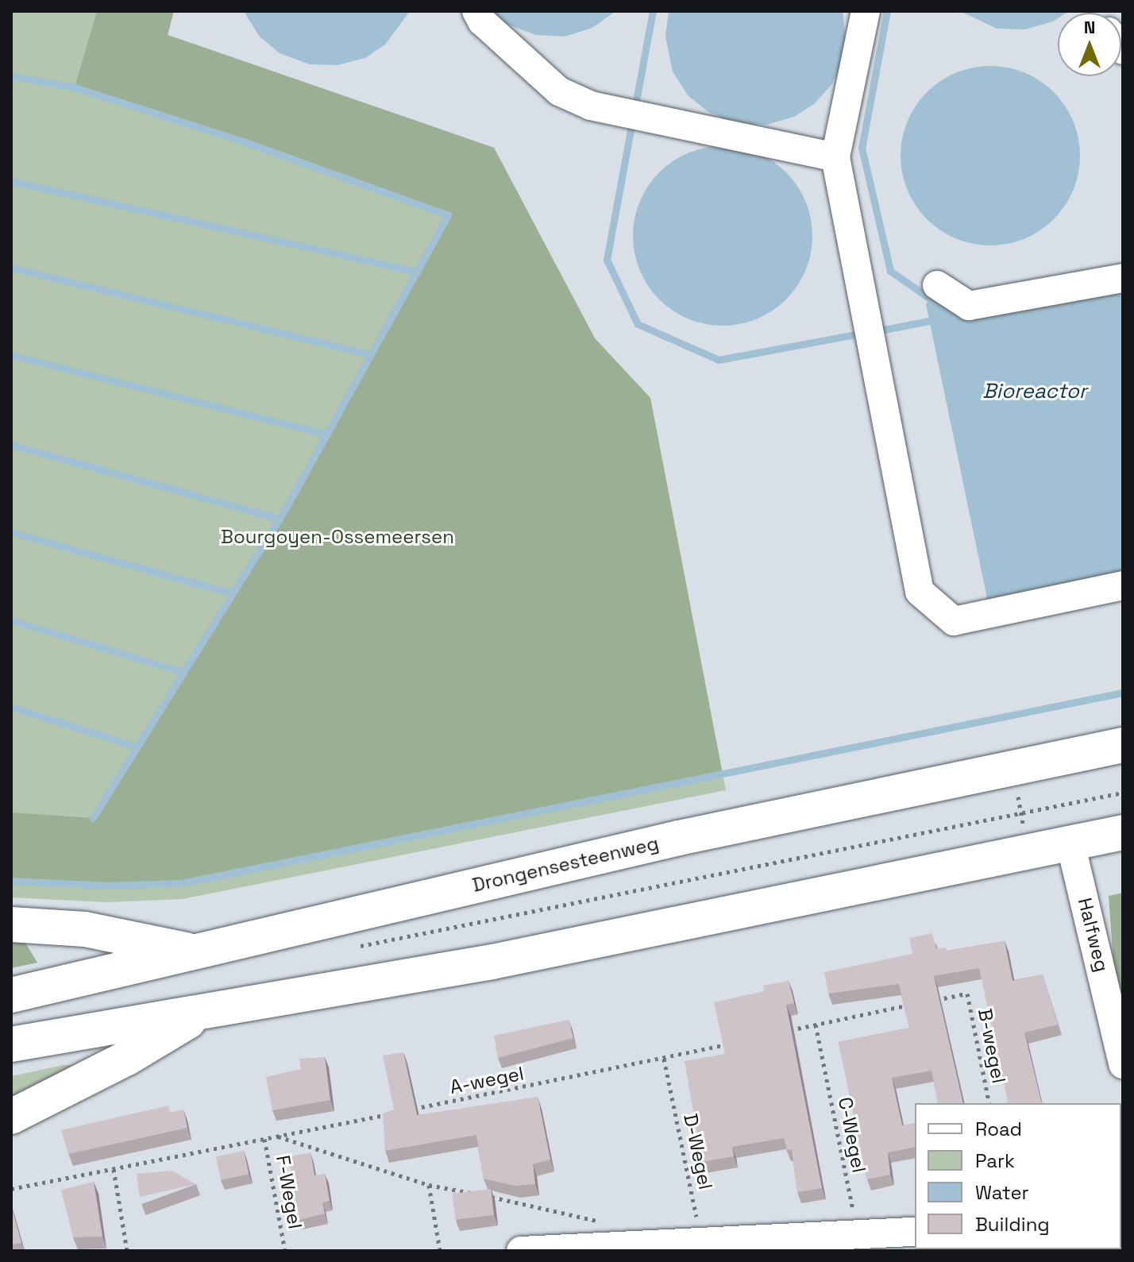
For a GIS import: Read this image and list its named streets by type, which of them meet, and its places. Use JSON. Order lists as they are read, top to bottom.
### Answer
{
  "streets": {
    "highway": ["Drongensesteenweg"],
    "street": ["Halfweg"],
    "path": [
      "B-wegel",
      "A-wegel",
      "C-Wegel",
      "D-Wegel",
      "F-Wegel"
    ]
  },
  "crossings": [
    ["A-wegel", "D-Wegel"]
  ],
  "water": ["Bioreactor"],
  "parks": ["Bourgoyen-Ossemeersen"],
  "legend": [
    "Road",
    "Park",
    "Water",
    "Building"
  ],
  "north": "top"
}
